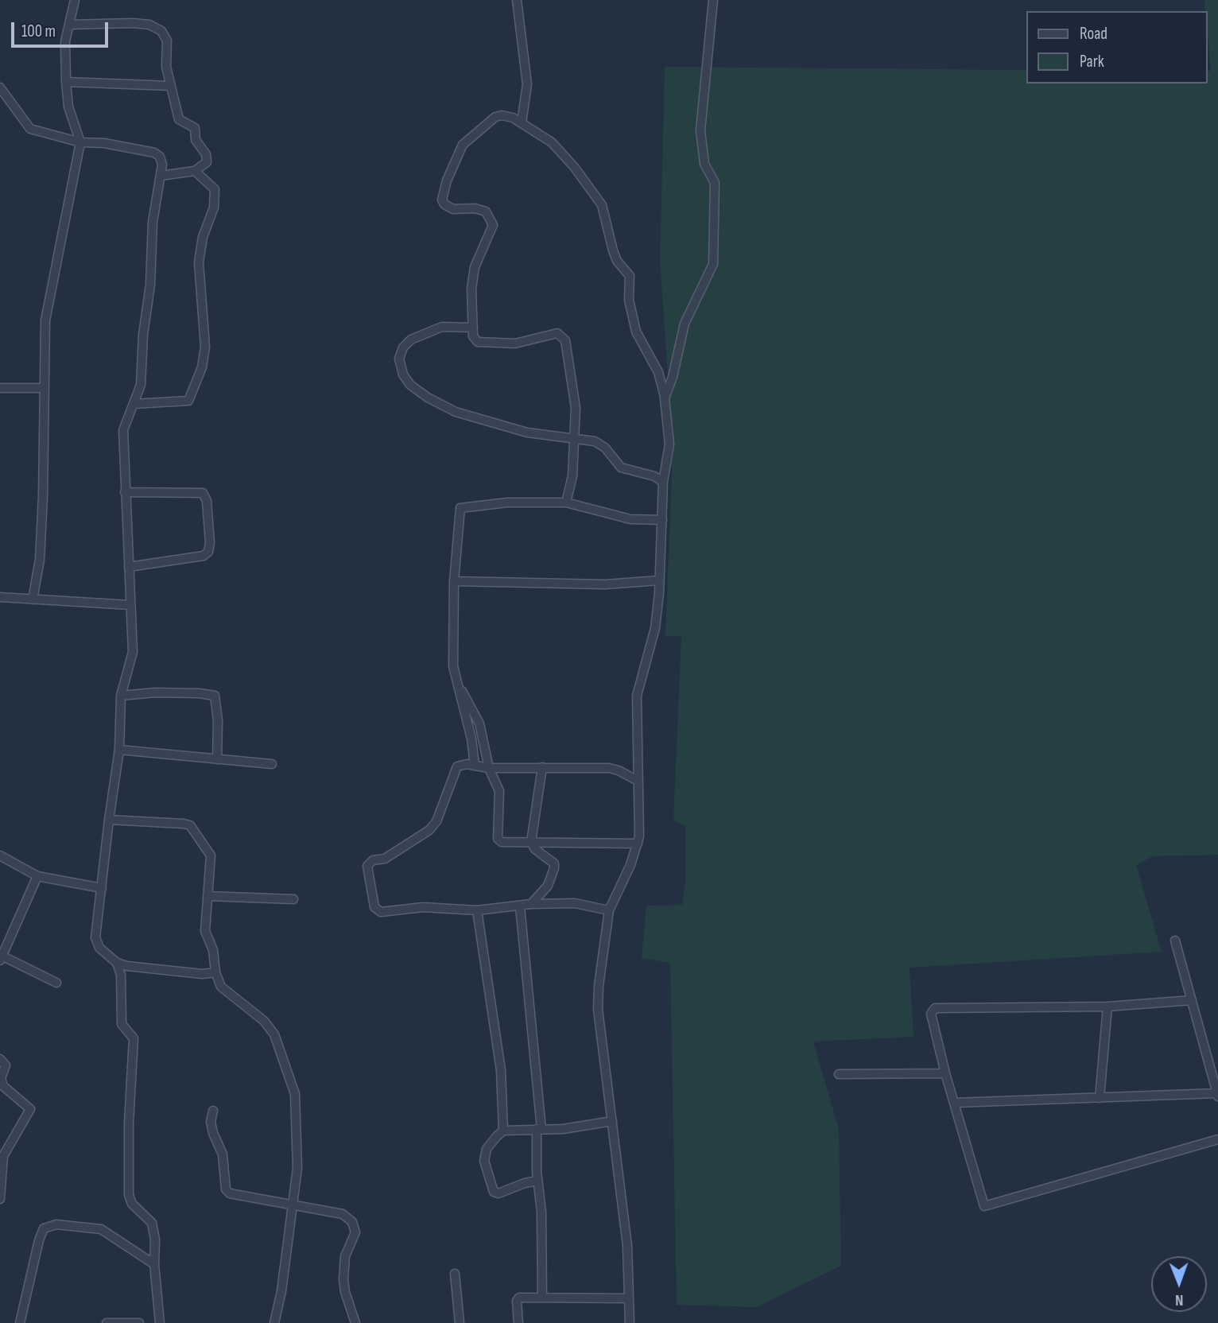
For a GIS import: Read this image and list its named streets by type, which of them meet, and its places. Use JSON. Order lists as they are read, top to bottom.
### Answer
{
  "legend": ["Road", "Park"],
  "scale_bar": "100 m",
  "north": "bottom"
}
